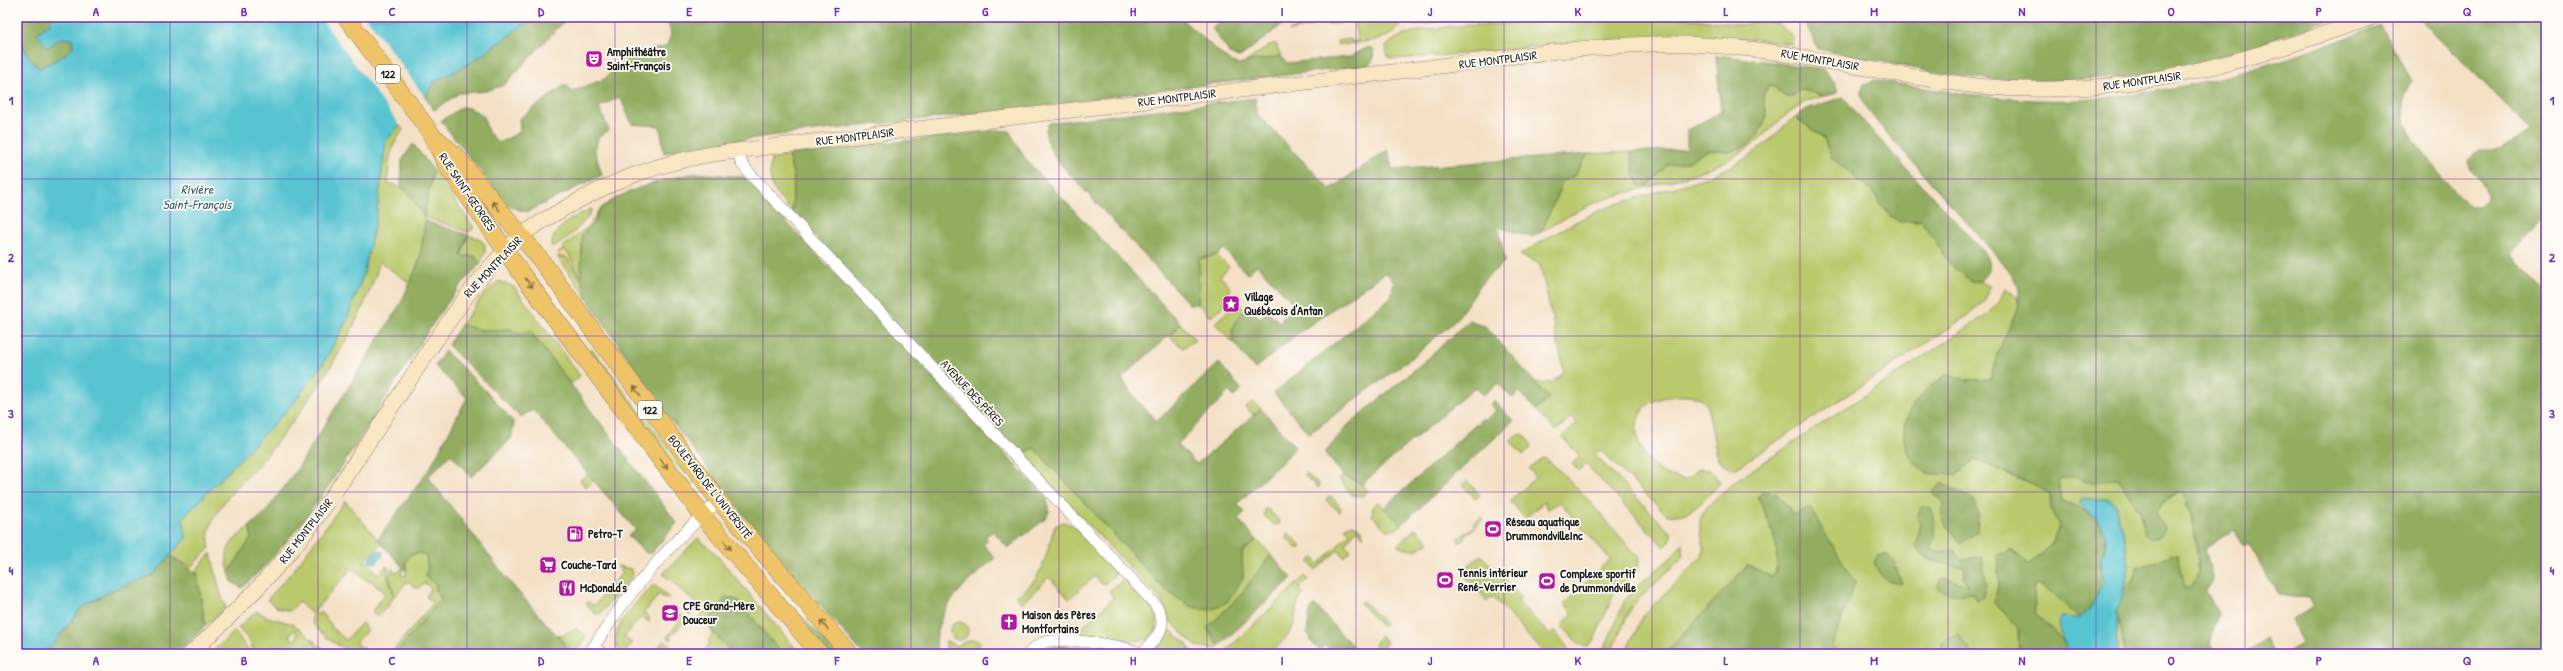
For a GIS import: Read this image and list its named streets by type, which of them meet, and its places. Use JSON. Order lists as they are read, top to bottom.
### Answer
{
  "streets": {
    "main road": ["122", "RUE SAINT-GEORGES", "BOULEVARD DE L'UNIVERSITÉ"],
    "street": ["RUE MONTPLAISIR", "AVENUE DES PÈRES"]
  },
  "crossings": [
    ["RUE MONTPLAISIR", "RUE SAINT-GEORGES"],
    ["RUE MONTPLAISIR", "AVENUE DES PÈRES"],
    ["RUE MONTPLAISIR", "BOULEVARD DE L'UNIVERSITÉ"],
    ["RUE SAINT-GEORGES", "BOULEVARD DE L'UNIVERSITÉ"]
  ],
  "water": ["Rivière Saint-François"],
  "places": {
    "theatre": ["Amphithéâtre Saint-François"],
    "place": ["Village Québécois d'Antan"],
    "sports": ["Réseau aquatique DrummondvilleInc", "Tennis intérieur René-Verrier", "Complexe sportif de Drummondville"],
    "fuel station": ["Petro-T"],
    "supermarket": ["Couche-Tard"],
    "restaurant": ["McDonald's"],
    "school or university": ["CPE Grand-Mère Douceur"],
    "church": ["Maison des Pères Montfortains"]
  },
  "grid": {
    "columns": [
      "A",
      "B",
      "C",
      "D",
      "E",
      "F",
      "G",
      "H",
      "I",
      "J",
      "K",
      "L",
      "M",
      "N",
      "O",
      "P",
      "Q"
    ],
    "rows": [
      "1",
      "2",
      "3",
      "4"
    ]
  }
}
